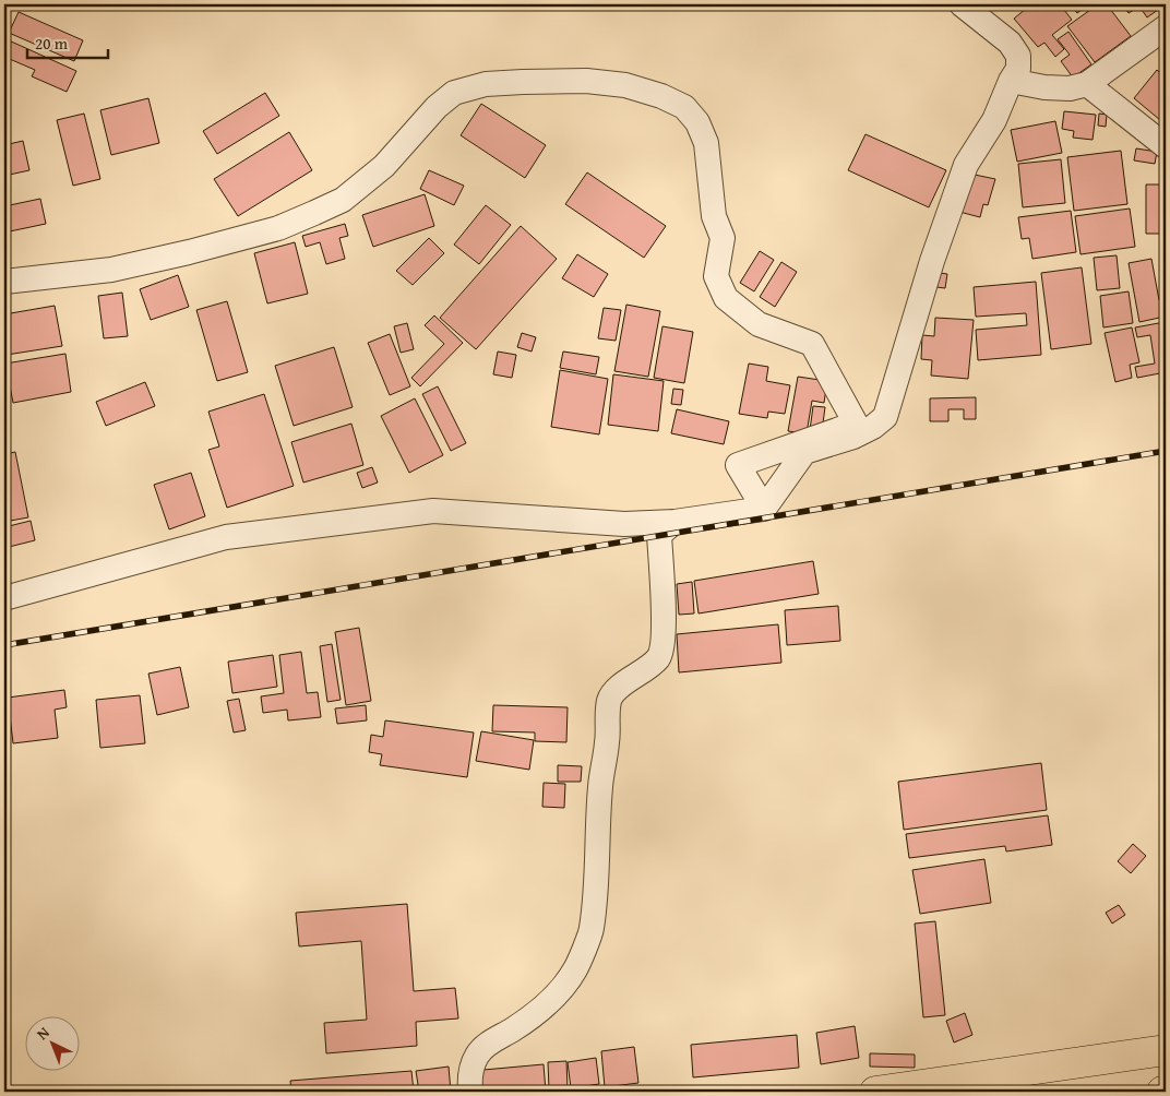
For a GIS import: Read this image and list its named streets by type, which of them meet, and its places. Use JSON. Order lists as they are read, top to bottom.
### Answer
{
  "scale_bar": "20 m",
  "north": "top left"
}
